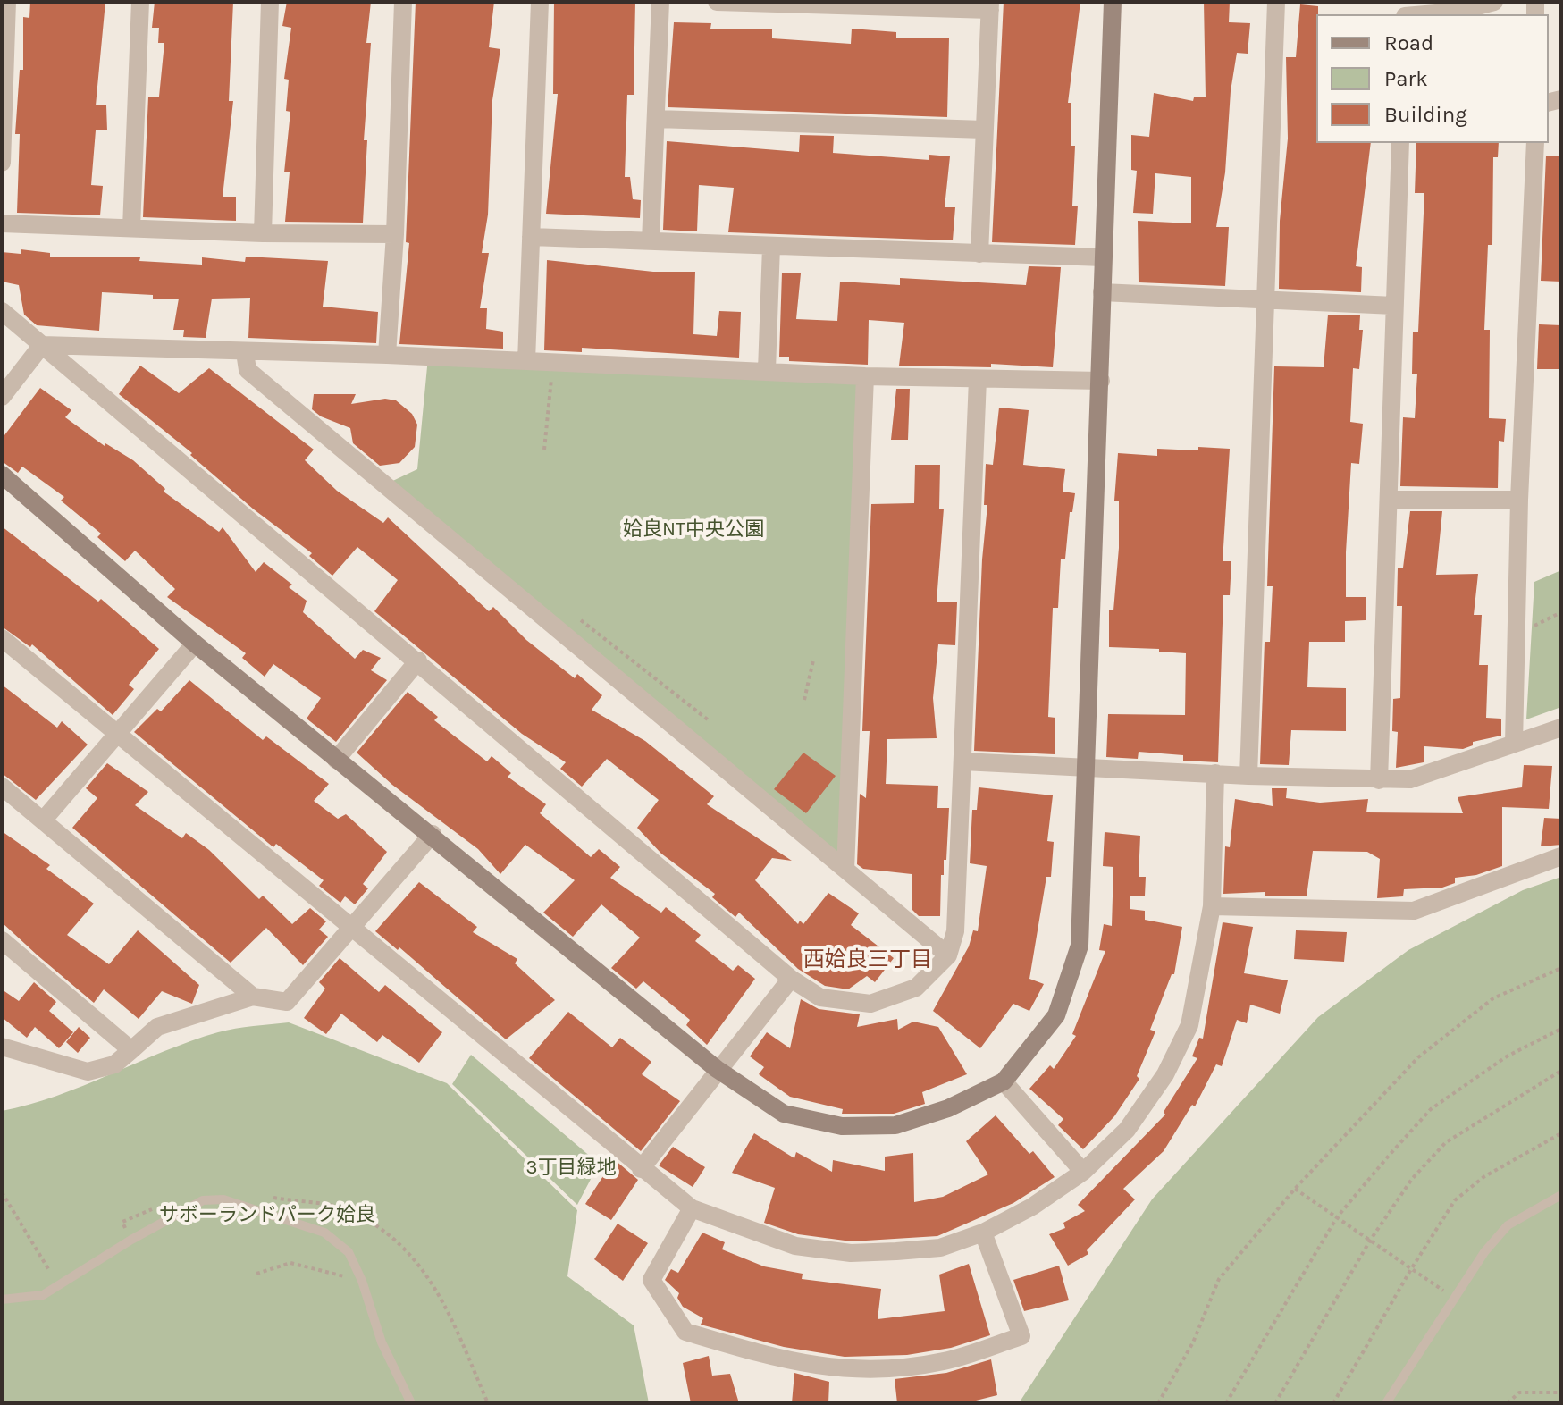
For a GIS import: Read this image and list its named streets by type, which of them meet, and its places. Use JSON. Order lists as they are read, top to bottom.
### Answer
{
  "districts": ["西姶良三丁目"],
  "parks": ["姶良NT中央公園", "3丁目緑地", "サボーランドパーク姶良"],
  "legend": ["Road", "Park", "Building"]
}
